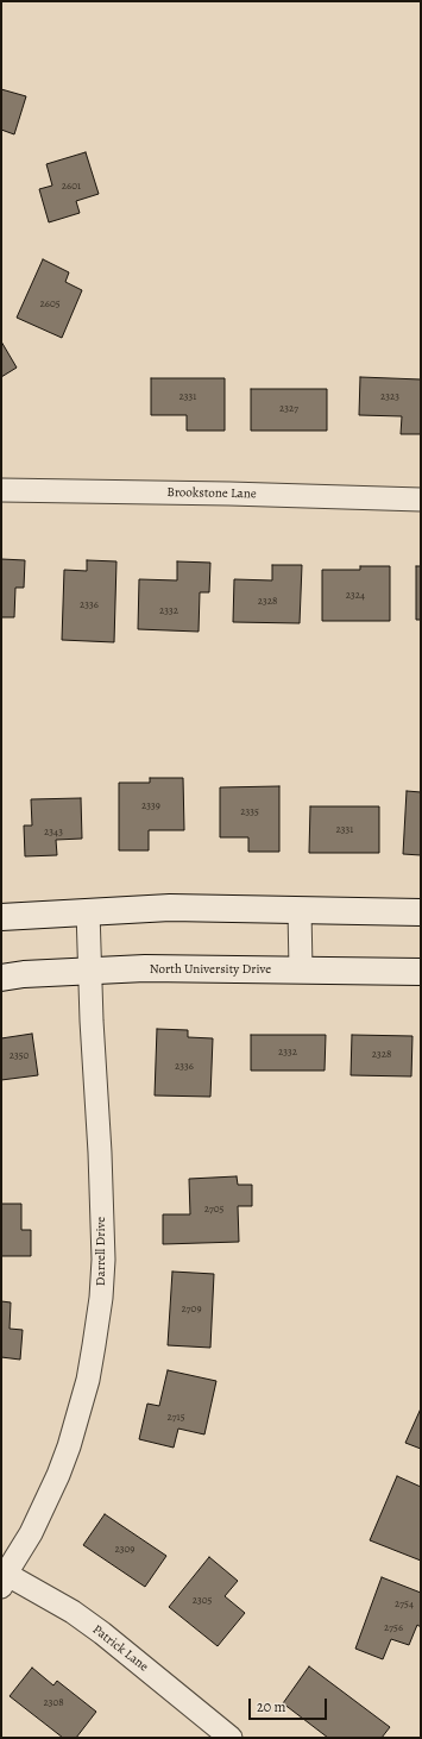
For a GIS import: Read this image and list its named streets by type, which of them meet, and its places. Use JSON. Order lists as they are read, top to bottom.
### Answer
{
  "streets": {
    "street": [
      "Brookstone Lane",
      "North University Drive",
      "Darrell Drive",
      "Patrick Lane"
    ]
  },
  "crossings": [
    ["North University Drive", "Darrell Drive"],
    ["Darrell Drive", "Patrick Lane"]
  ],
  "house_numbers": [
    "2601",
    "2605",
    "2331",
    "2323",
    "2327",
    "2324",
    "2328",
    "2336",
    "2332",
    "2339",
    "2335",
    "2331",
    "2343",
    "2332",
    "2328",
    "2350",
    "2336",
    "2705",
    "2709",
    "2715",
    "2309",
    "2305",
    "2754",
    "2756",
    "2308"
  ],
  "scale_bar": "20 m"
}
